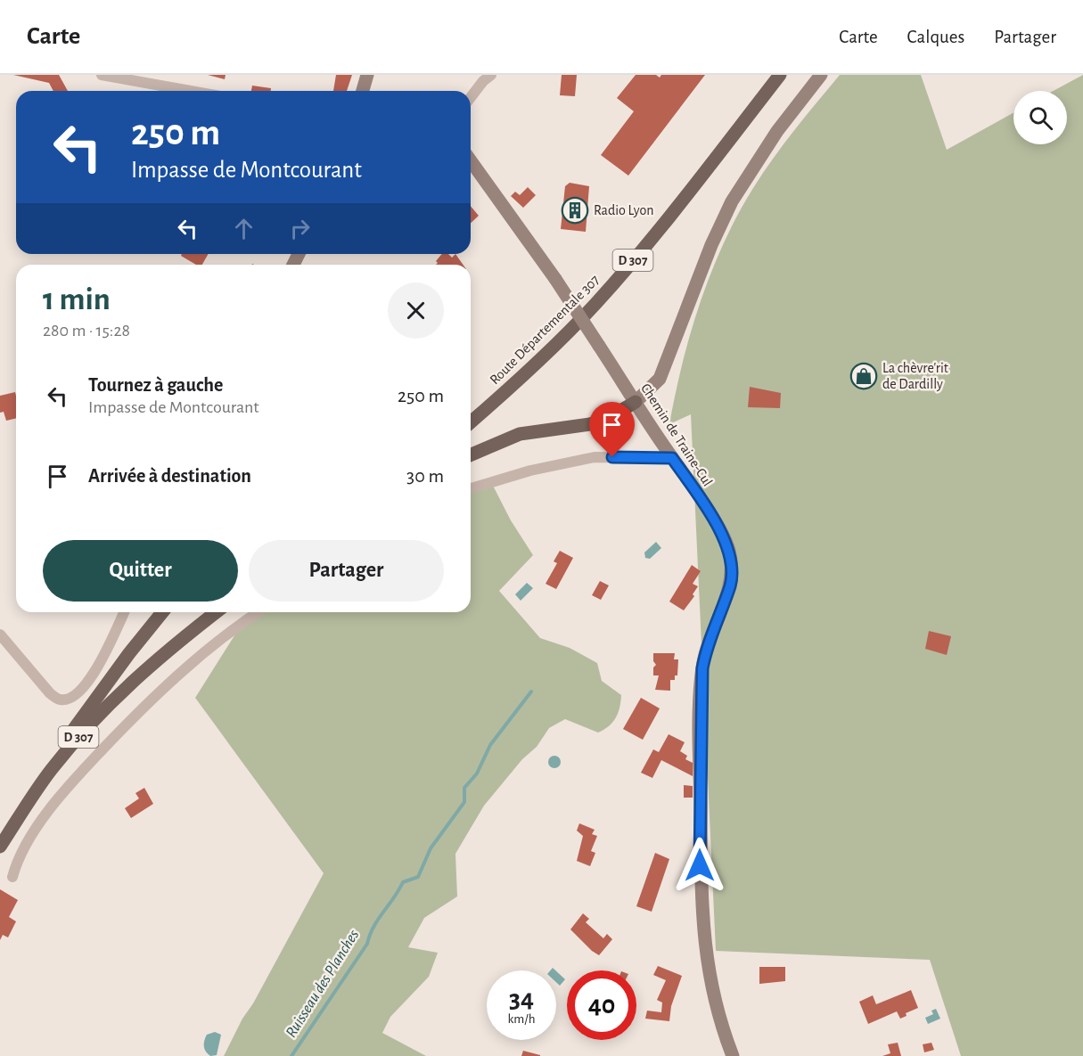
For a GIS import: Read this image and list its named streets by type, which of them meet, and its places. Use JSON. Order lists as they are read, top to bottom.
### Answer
{
  "streets": {
    "main road": ["D 307", "Route Départementale 307"],
    "street": ["Chemin de Traine-Cul"]
  },
  "water": ["Ruisseau des Planches"],
  "places": {
    "building": ["Radio Lyon"],
    "shop": ["La chèvre'rit de Dardilly"]
  },
  "page": {
    "header": "Carte",
    "nav": ["Carte", "Calques", "Partager"],
    "turn": ["250 m", "Impasse de Montcourant"],
    "heading": ["1 min", "280 m · 15:28"],
    "list": [
      {
        "name": "Tournez à gauche",
        "note": "Impasse de Montcourant",
        "value": "250 m"
      },
      {
        "name": "Arrivée à destination",
        "value": "30 m"
      }
    ],
    "buttons": ["Quitter", "Partager"],
    "speed": "34 km/h",
    "limit": "40"
  }
}
